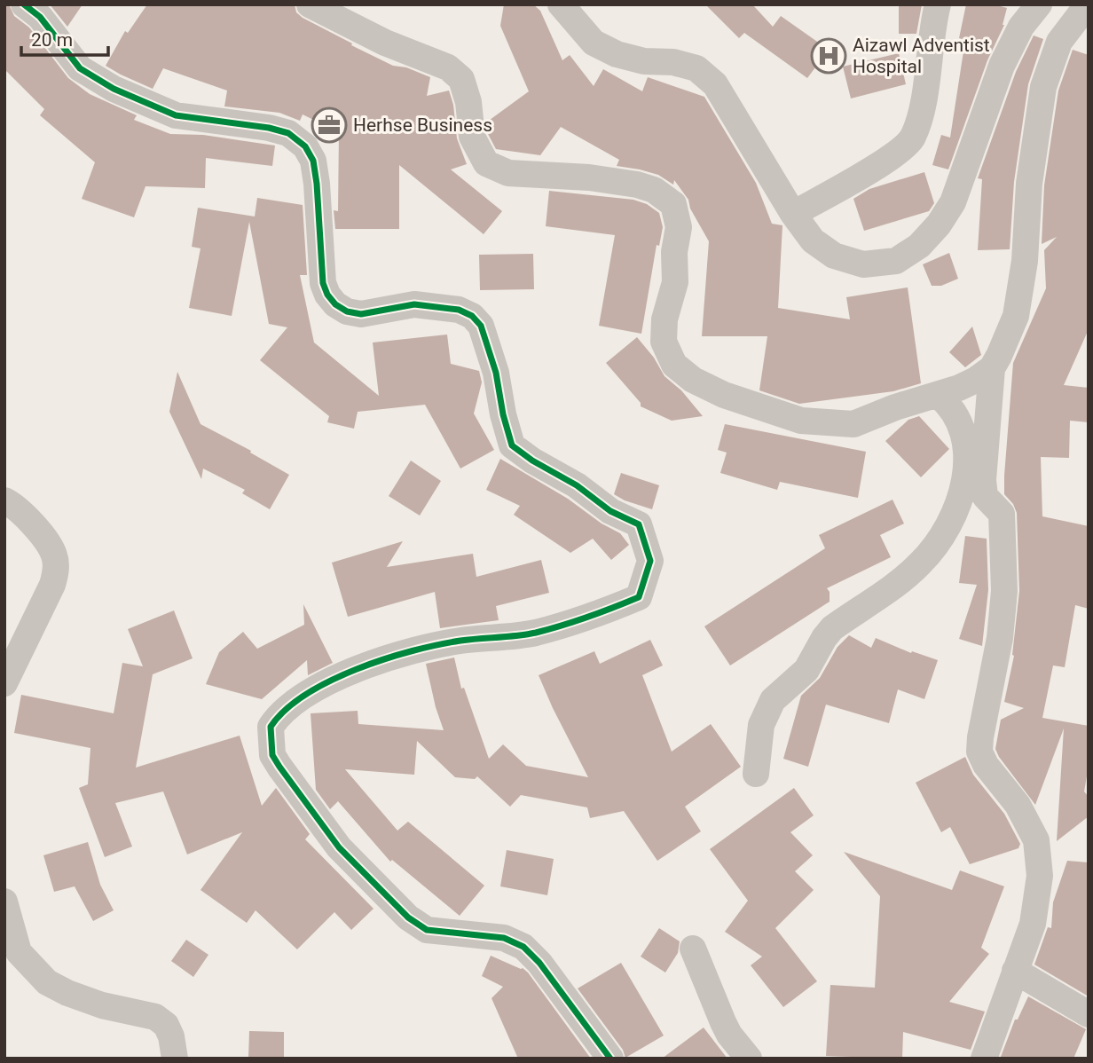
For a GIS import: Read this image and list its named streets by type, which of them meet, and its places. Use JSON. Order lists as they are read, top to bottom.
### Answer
{
  "places": {
    "hospital": ["Aizawl Adventist Hospital"],
    "office": ["Herhse Business"]
  },
  "scale_bar": "20 m"
}
